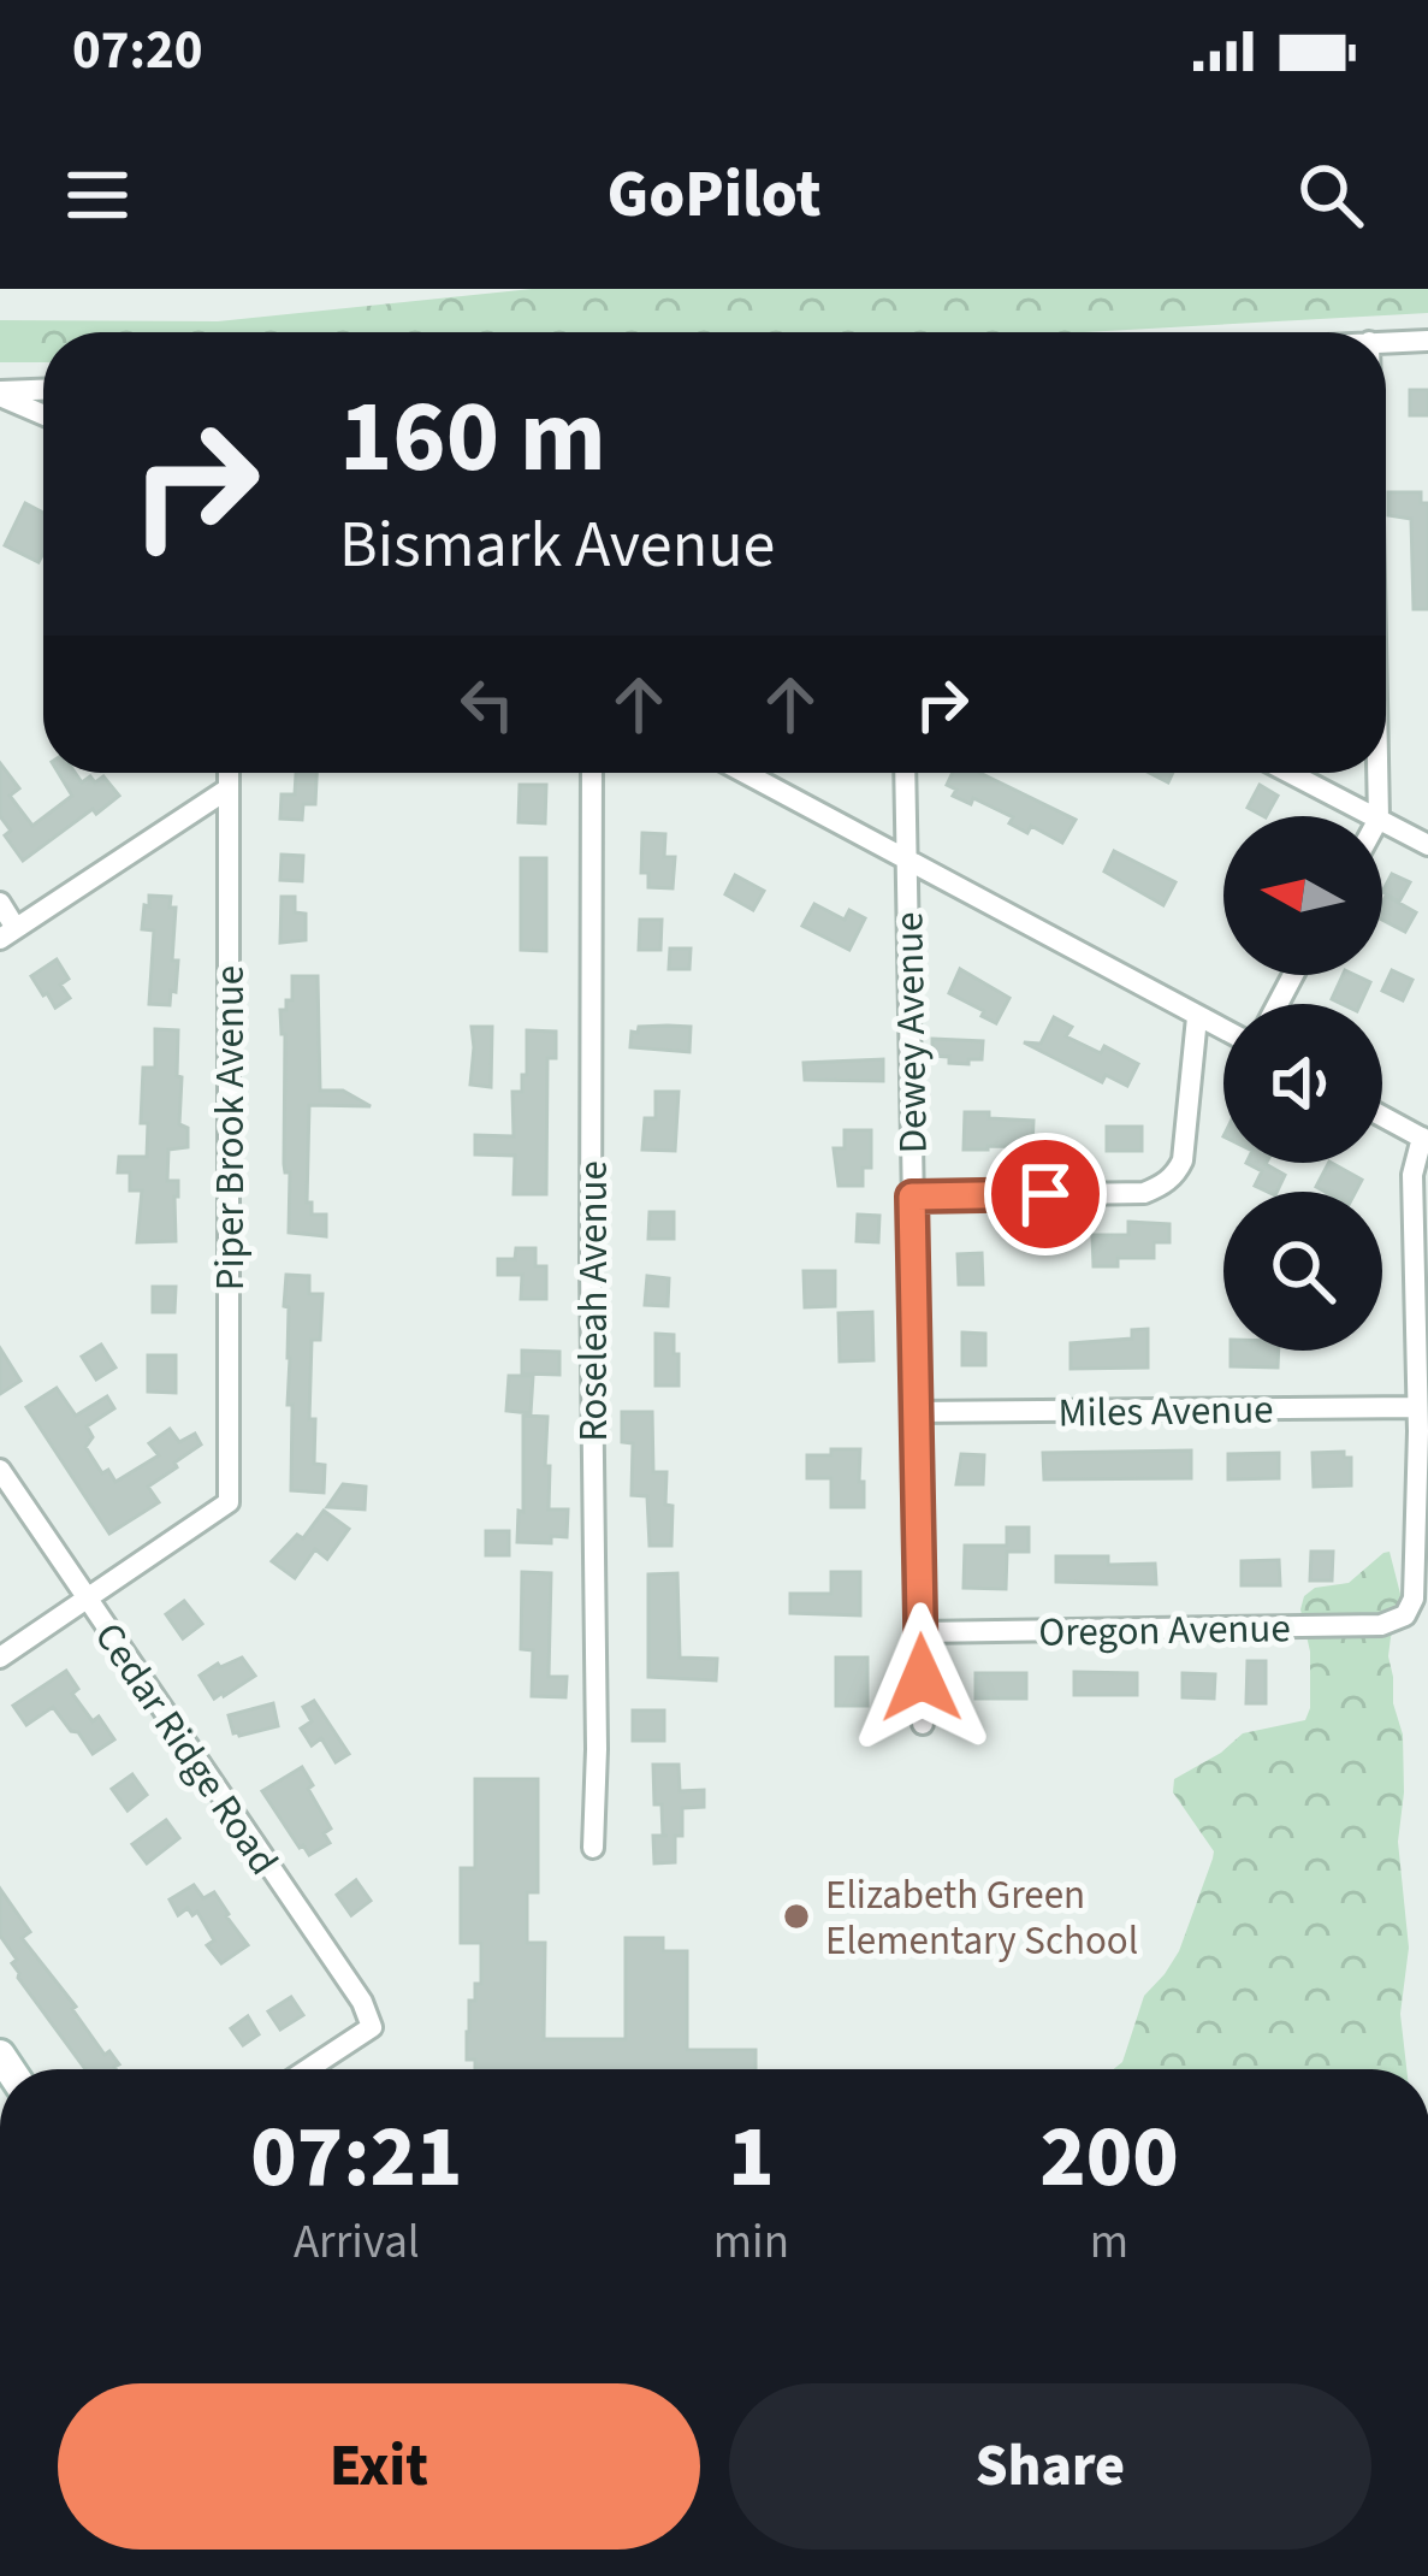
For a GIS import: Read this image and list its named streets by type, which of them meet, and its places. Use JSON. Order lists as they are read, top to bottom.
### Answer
{
  "streets": {
    "street": [
      "Dewey Avenue",
      "Piper Brook Avenue",
      "Roseleah Avenue",
      "Miles Avenue",
      "Oregon Avenue",
      "Cedar Ridge Road"
    ]
  },
  "crossings": [
    ["Dewey Avenue", "Miles Avenue"],
    ["Dewey Avenue", "Oregon Avenue"],
    ["Piper Brook Avenue", "Cedar Ridge Road"]
  ],
  "places": ["Elizabeth Green Elementary School"],
  "north": "left",
  "page": {
    "status": "07:20",
    "header": "GoPilot",
    "turn": ["160 m", "Bismark Avenue"],
    "eta": [
      "07:21",
      "Arrival",
      "1",
      "min",
      "200",
      "m"
    ],
    "buttons": ["Exit", "Share"]
  }
}
